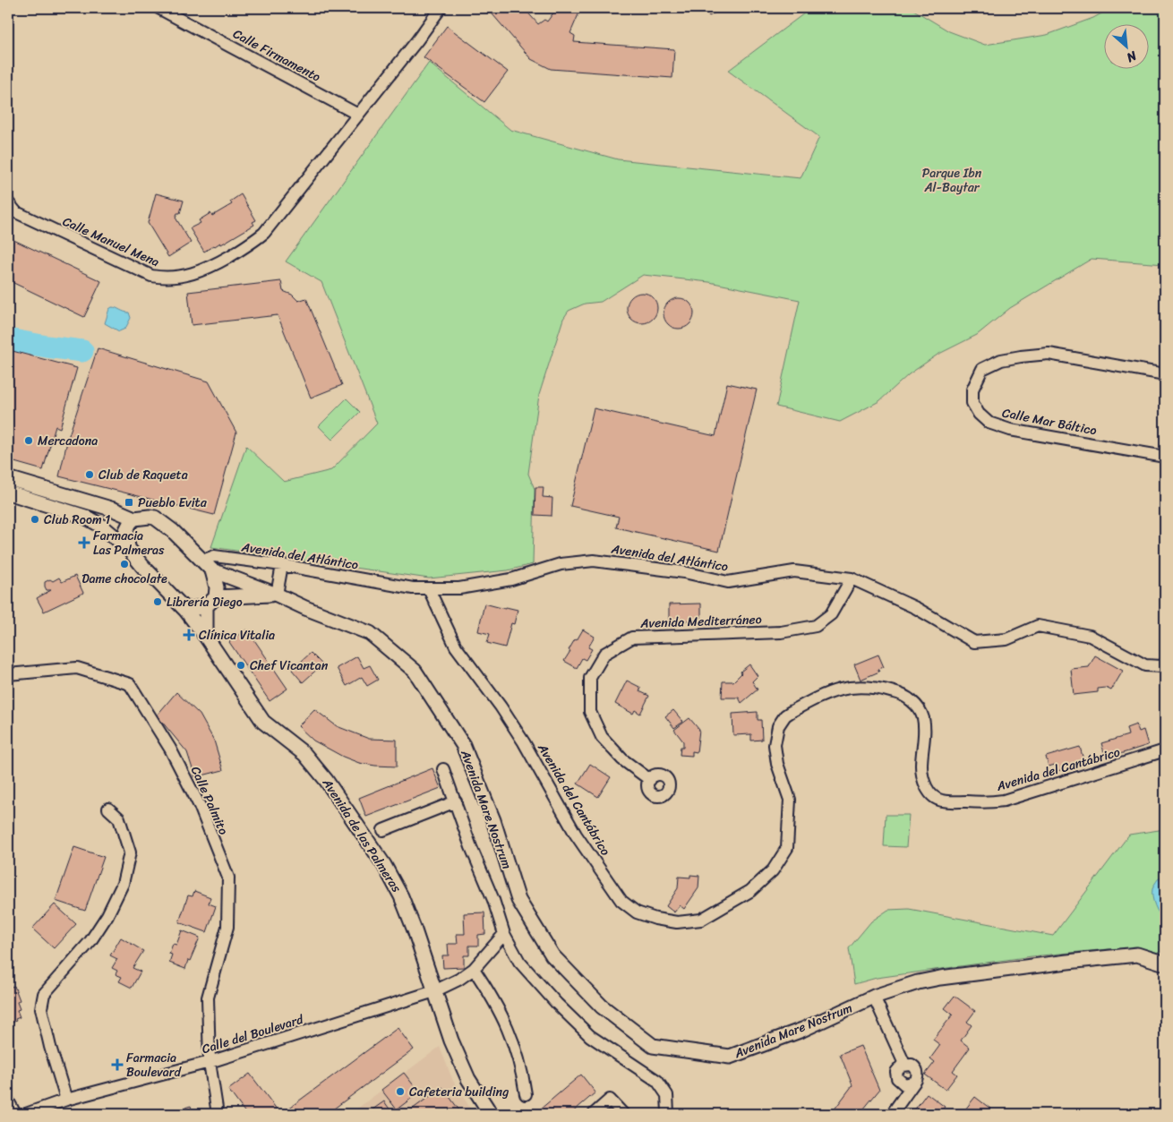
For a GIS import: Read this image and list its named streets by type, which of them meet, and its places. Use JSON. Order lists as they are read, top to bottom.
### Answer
{
  "streets": {
    "street": [
      "Calle Firmamento",
      "Calle Manuel Mena",
      "Calle Mar Báltico",
      "Avenida del Atlántico",
      "Avenida Mediterráneo",
      "Avenida del Cantábrico",
      "Calle Palmito",
      "Avenida Mare Nostrum",
      "Avenida de las Palmeras",
      "Calle del Boulevard"
    ]
  },
  "crossings": [
    ["Calle Firmamento", "Calle Manuel Mena"],
    ["Avenida del Atlántico", "Avenida Mediterráneo"],
    ["Avenida del Atlántico", "Avenida del Cantábrico"],
    ["Avenida del Atlántico", "Avenida Mare Nostrum"],
    ["Calle Palmito", "Calle del Boulevard"],
    ["Avenida de las Palmeras", "Calle del Boulevard"]
  ],
  "parks": ["Parque Ibn Al-Baytar"],
  "places": {
    "other": [
      "Mercadona",
      "Club de Raqueta",
      "Club Room 1",
      "Dame chocolate",
      "Librería Diego",
      "Chef Vicantan",
      "Cafeteria building"
    ],
    "transit": ["Pueblo Evita"],
    "health": ["Farmacia Las Palmeras", "Clínica Vitalia", "Farmacia Boulevard"]
  },
  "north": "bottom right"
}
